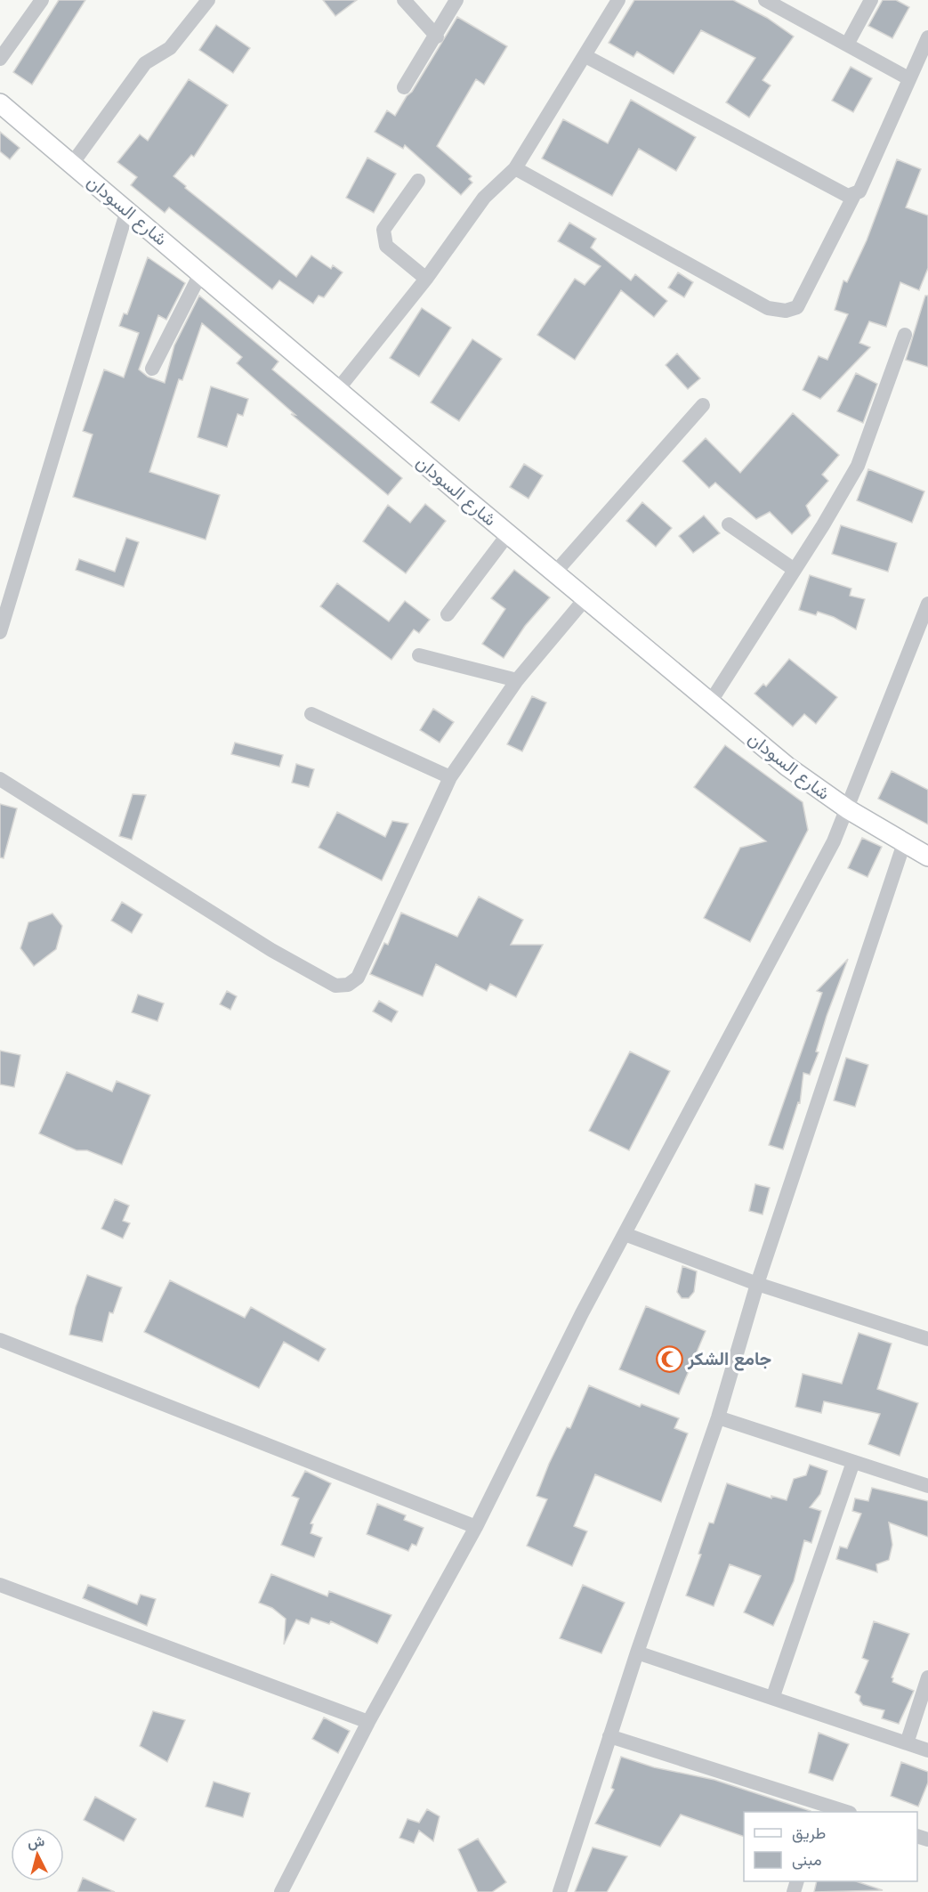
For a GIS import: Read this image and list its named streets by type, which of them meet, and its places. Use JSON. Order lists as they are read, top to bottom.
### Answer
{
  "streets": {
    "main road": ["شارع السودان"]
  },
  "places": {
    "mosque": ["جامع الشكر"]
  },
  "legend": ["طريق", "مبنى"],
  "north": "top"
}
